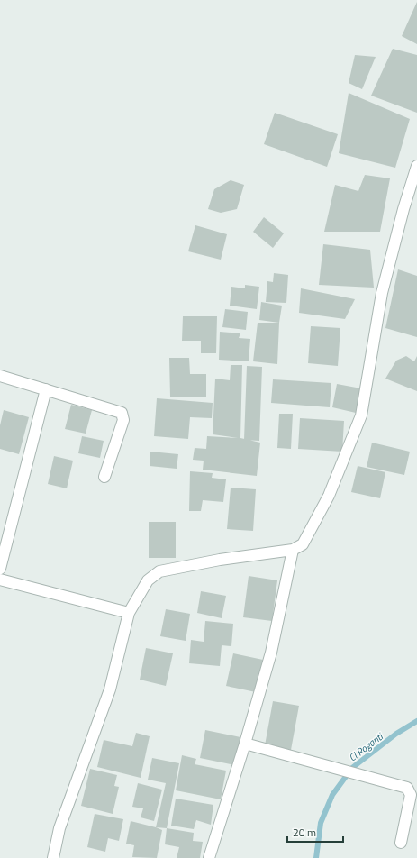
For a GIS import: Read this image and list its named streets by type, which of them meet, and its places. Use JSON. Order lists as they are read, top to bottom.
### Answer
{
  "water": ["Ci Roganti"],
  "scale_bar": "20 m"
}
